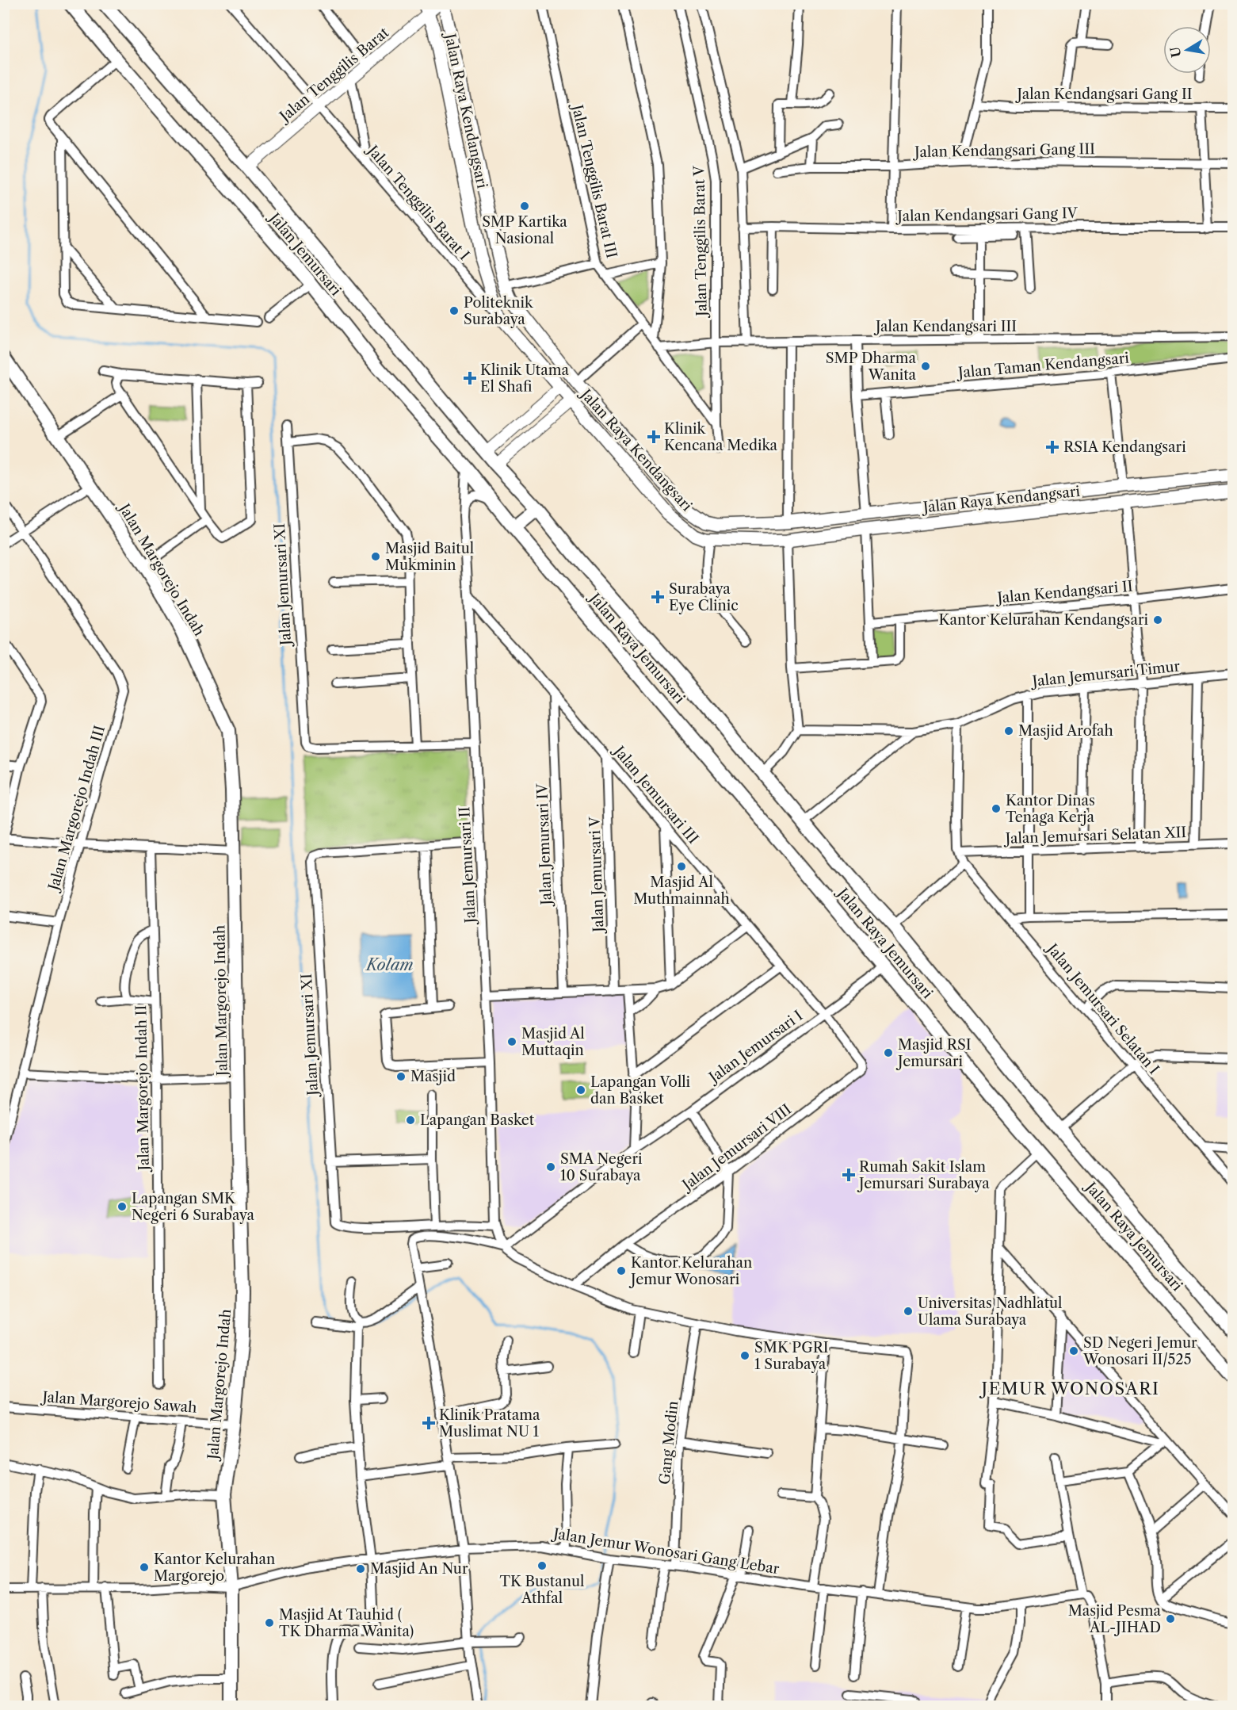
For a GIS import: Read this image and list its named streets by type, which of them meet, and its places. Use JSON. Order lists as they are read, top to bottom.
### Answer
{
  "streets": {
    "main road": [
      "Jalan Raya Kendangsari",
      "Jalan Jemursari",
      "Jalan Margorejo Indah",
      "Jalan Raya Jemursari"
    ],
    "street": [
      "Jalan Tenggilis Barat",
      "Jalan Kendangsari Gang II",
      "Jalan Kendangsari Gang III",
      "Jalan Tenggilis Barat III",
      "Jalan Tenggilis Barat I",
      "Jalan Kendangsari Gang IV",
      "Jalan Tenggilis Barat V",
      "Jalan Kendangsari III",
      "Jalan Taman Kendangsari",
      "Jalan Jemursari XI",
      "Jalan Kendangsari II",
      "Jalan Jemursari Timur",
      "Jalan Jemursari III",
      "Jalan Margorejo Indah III",
      "Jalan Jemursari Selatan XII",
      "Jalan Jemursari IV",
      "Jalan Jemursari II",
      "Jalan Jemursari V",
      "Jalan Jemursari Selatan I",
      "Jalan Jemursari I",
      "Jalan Margorejo Indah II",
      "Jalan Jemursari VIII",
      "Jalan Margorejo Sawah",
      "Gang Modin",
      "Jalan Jemur Wonosari Gang Lebar"
    ]
  },
  "crossings": [
    ["Jalan Tenggilis Barat", "Jalan Raya Kendangsari"],
    ["Jalan Tenggilis Barat", "Jalan Tenggilis Barat I"],
    ["Jalan Tenggilis Barat", "Jalan Jemursari"],
    ["Jalan Raya Kendangsari", "Jalan Tenggilis Barat I"],
    ["Jalan Tenggilis Barat III", "Jalan Tenggilis Barat V"],
    ["Jalan Tenggilis Barat III", "Jalan Kendangsari III"],
    ["Jalan Tenggilis Barat V", "Jalan Kendangsari III"],
    ["Jalan Jemursari", "Jalan Raya Jemursari"],
    ["Jalan Jemursari", "Jalan Jemursari II"],
    ["Jalan Margorejo Indah", "Jalan Margorejo Sawah"],
    ["Jalan Margorejo Indah", "Jalan Jemur Wonosari Gang Lebar"],
    ["Jalan Raya Jemursari", "Jalan Jemursari I"],
    ["Jalan Jemursari Timur", "Jalan Jemursari Selatan I"],
    ["Jalan Jemursari III", "Jalan Jemursari IV"],
    ["Jalan Jemursari III", "Jalan Jemursari II"],
    ["Jalan Jemursari III", "Jalan Jemursari V"],
    ["Jalan Jemursari III", "Jalan Jemursari I"],
    ["Jalan Jemursari III", "Jalan Jemursari VIII"],
    ["Jalan Jemursari Selatan XII", "Jalan Jemursari Selatan I"],
    ["Jalan Jemursari I", "Jalan Jemursari VIII"],
    ["Gang Modin", "Jalan Jemur Wonosari Gang Lebar"]
  ],
  "districts": ["JEMUR WONOSARI"],
  "water": ["Kolam"],
  "places": {
    "other": [
      "SMP Kartika Nasional",
      "Politeknik Surabaya",
      "SMP Dharma Wanita",
      "Masjid Baitul Mukminin",
      "Kantor Kelurahan Kendangsari",
      "Masjid Arofah",
      "Kantor Dinas Tenaga Kerja",
      "Masjid Al Muthmainnah",
      "Masjid Al Muttaqin",
      "Masjid RSI Jemursari",
      "Masjid",
      "Lapangan Volli dan Basket",
      "Lapangan Basket",
      "SMA Negeri 10 Surabaya",
      "Lapangan SMK Negeri 6 Surabaya",
      "Kantor Kelurahan Jemur Wonosari",
      "Universitas Nadhlatul Ulama Surabaya",
      "SD Negeri Jemur Wonosari II/525",
      "SMK PGRI 1 Surabaya",
      "TK Bustanul Athfal",
      "Kantor Kelurahan Margorejo",
      "Masjid An Nur",
      "Masjid Pesma AL-JIHAD",
      "Masjid At Tauhid ( TK Dharma Wanita)"
    ],
    "health": [
      "Klinik Utama El Shafi",
      "Klinik Kencana Medika",
      "RSIA Kendangsari",
      "Surabaya Eye Clinic",
      "Rumah Sakit Islam Jemursari Surabaya",
      "Klinik Pratama Muslimat NU 1"
    ]
  },
  "north": "left"
}
